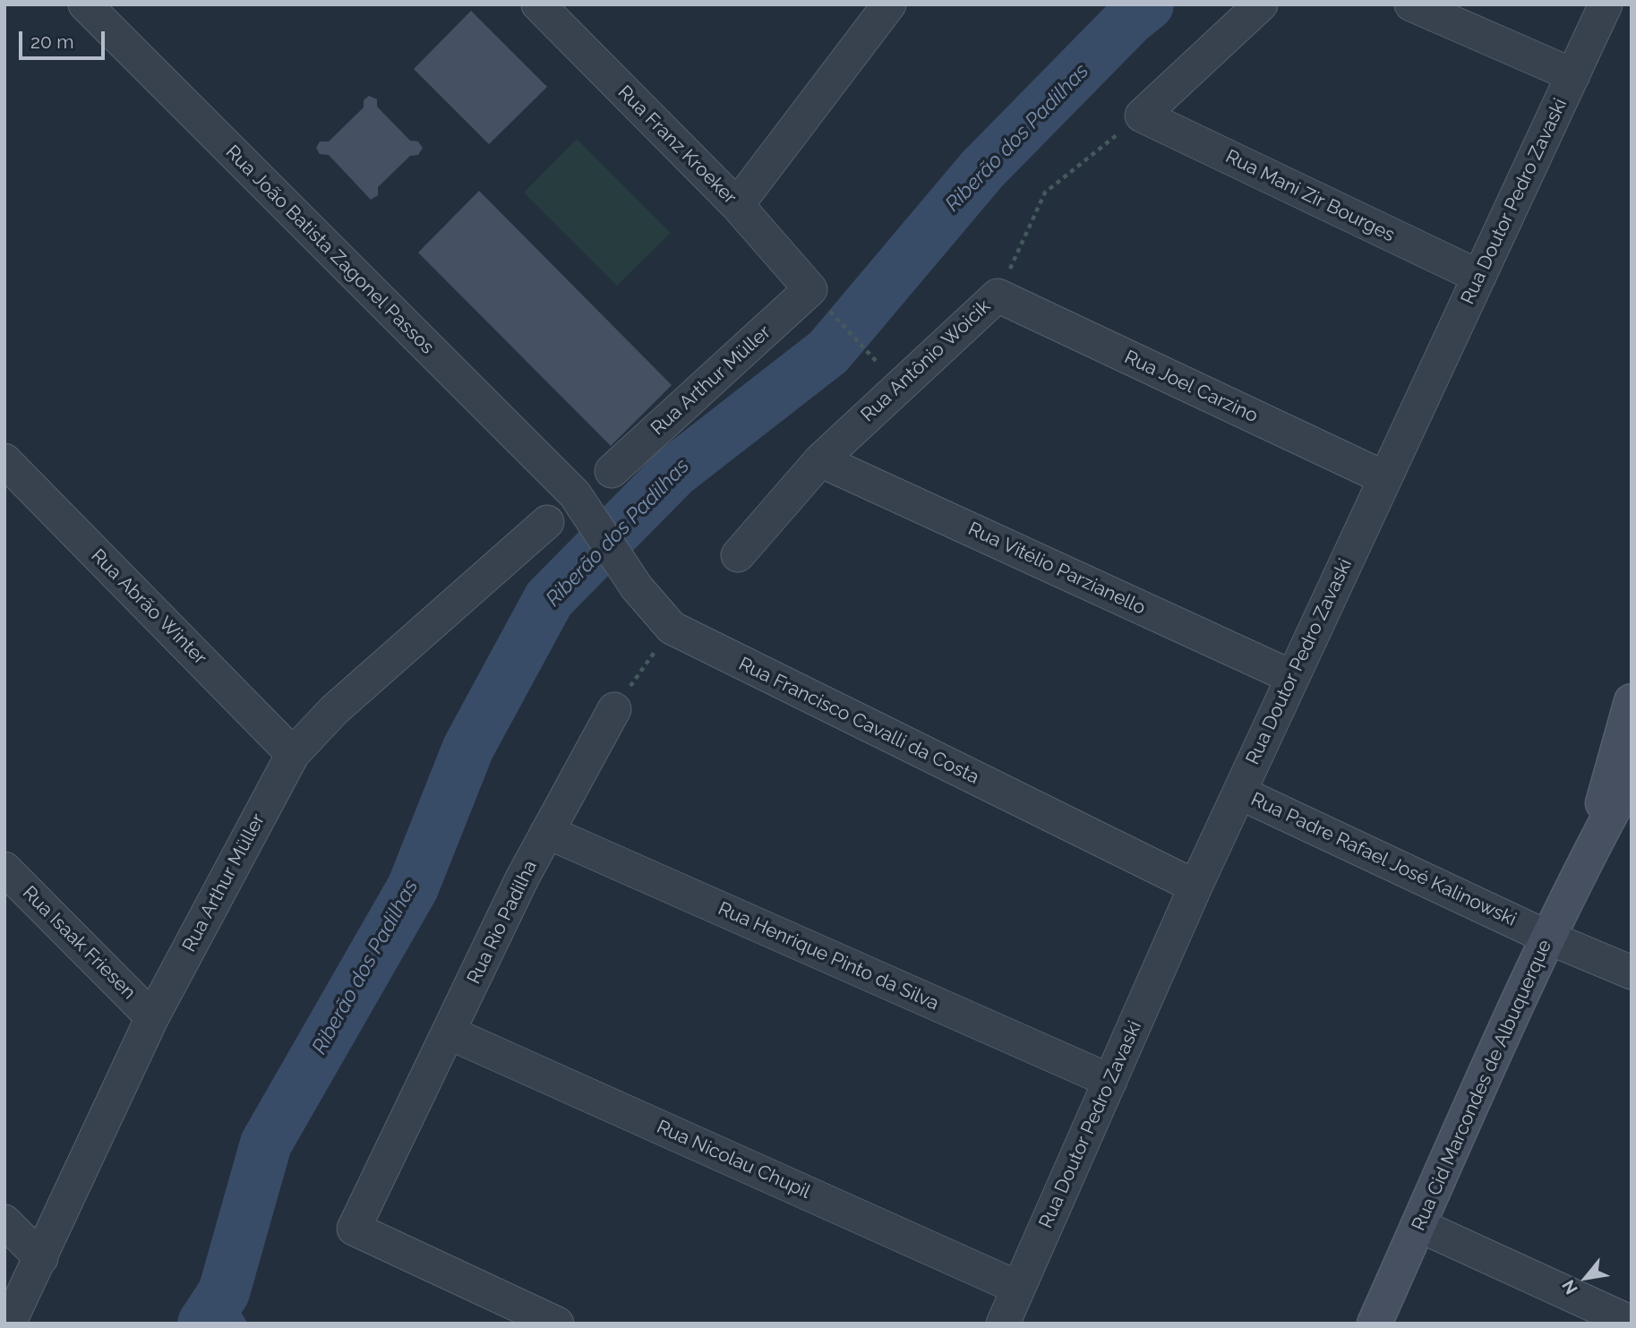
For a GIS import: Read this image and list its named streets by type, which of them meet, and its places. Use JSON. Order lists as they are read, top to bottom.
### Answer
{
  "streets": {
    "street": [
      "Rua Franz Kroeker",
      "Rua Mani Zir Bourges",
      "Rua Doutor Pedro Zavaski",
      "Rua João Batista Zagonel Passos",
      "Rua Antônio Woicik",
      "Rua Arthur Müller",
      "Rua Joel Carzino",
      "Rua Vitélio Parzianello",
      "Rua Abrão Winter",
      "Rua Francisco Cavalli da Costa",
      "Rua Padre Rafael José Kalinowski",
      "Rua Rio Padilha",
      "Rua Isaak Friesen",
      "Rua Henrique Pinto da Silva",
      "Rua Cid Marcondes de Albuquerque",
      "Rua Nicolau Chupil"
    ]
  },
  "crossings": [
    ["Rua Franz Kroeker", "Rua Arthur Müller"],
    ["Rua Mani Zir Bourges", "Rua Doutor Pedro Zavaski"],
    ["Rua Mani Zir Bourges", "Rua Antônio Woicik"],
    ["Rua Doutor Pedro Zavaski", "Rua Joel Carzino"],
    ["Rua Doutor Pedro Zavaski", "Rua Vitélio Parzianello"],
    ["Rua Doutor Pedro Zavaski", "Rua Francisco Cavalli da Costa"],
    ["Rua Doutor Pedro Zavaski", "Rua Padre Rafael José Kalinowski"],
    ["Rua Doutor Pedro Zavaski", "Rua Henrique Pinto da Silva"],
    ["Rua Doutor Pedro Zavaski", "Rua Nicolau Chupil"],
    ["Rua João Batista Zagonel Passos", "Rua Francisco Cavalli da Costa"],
    ["Rua Antônio Woicik", "Rua Joel Carzino"],
    ["Rua Antônio Woicik", "Rua Vitélio Parzianello"],
    ["Rua Arthur Müller", "Rua Abrão Winter"],
    ["Rua Arthur Müller", "Rua Isaak Friesen"],
    ["Rua Padre Rafael José Kalinowski", "Rua Cid Marcondes de Albuquerque"],
    ["Rua Rio Padilha", "Rua Henrique Pinto da Silva"],
    ["Rua Rio Padilha", "Rua Nicolau Chupil"]
  ],
  "water": ["Riberão dos Padilhas"],
  "scale_bar": "20 m",
  "north": "bottom left"
}
